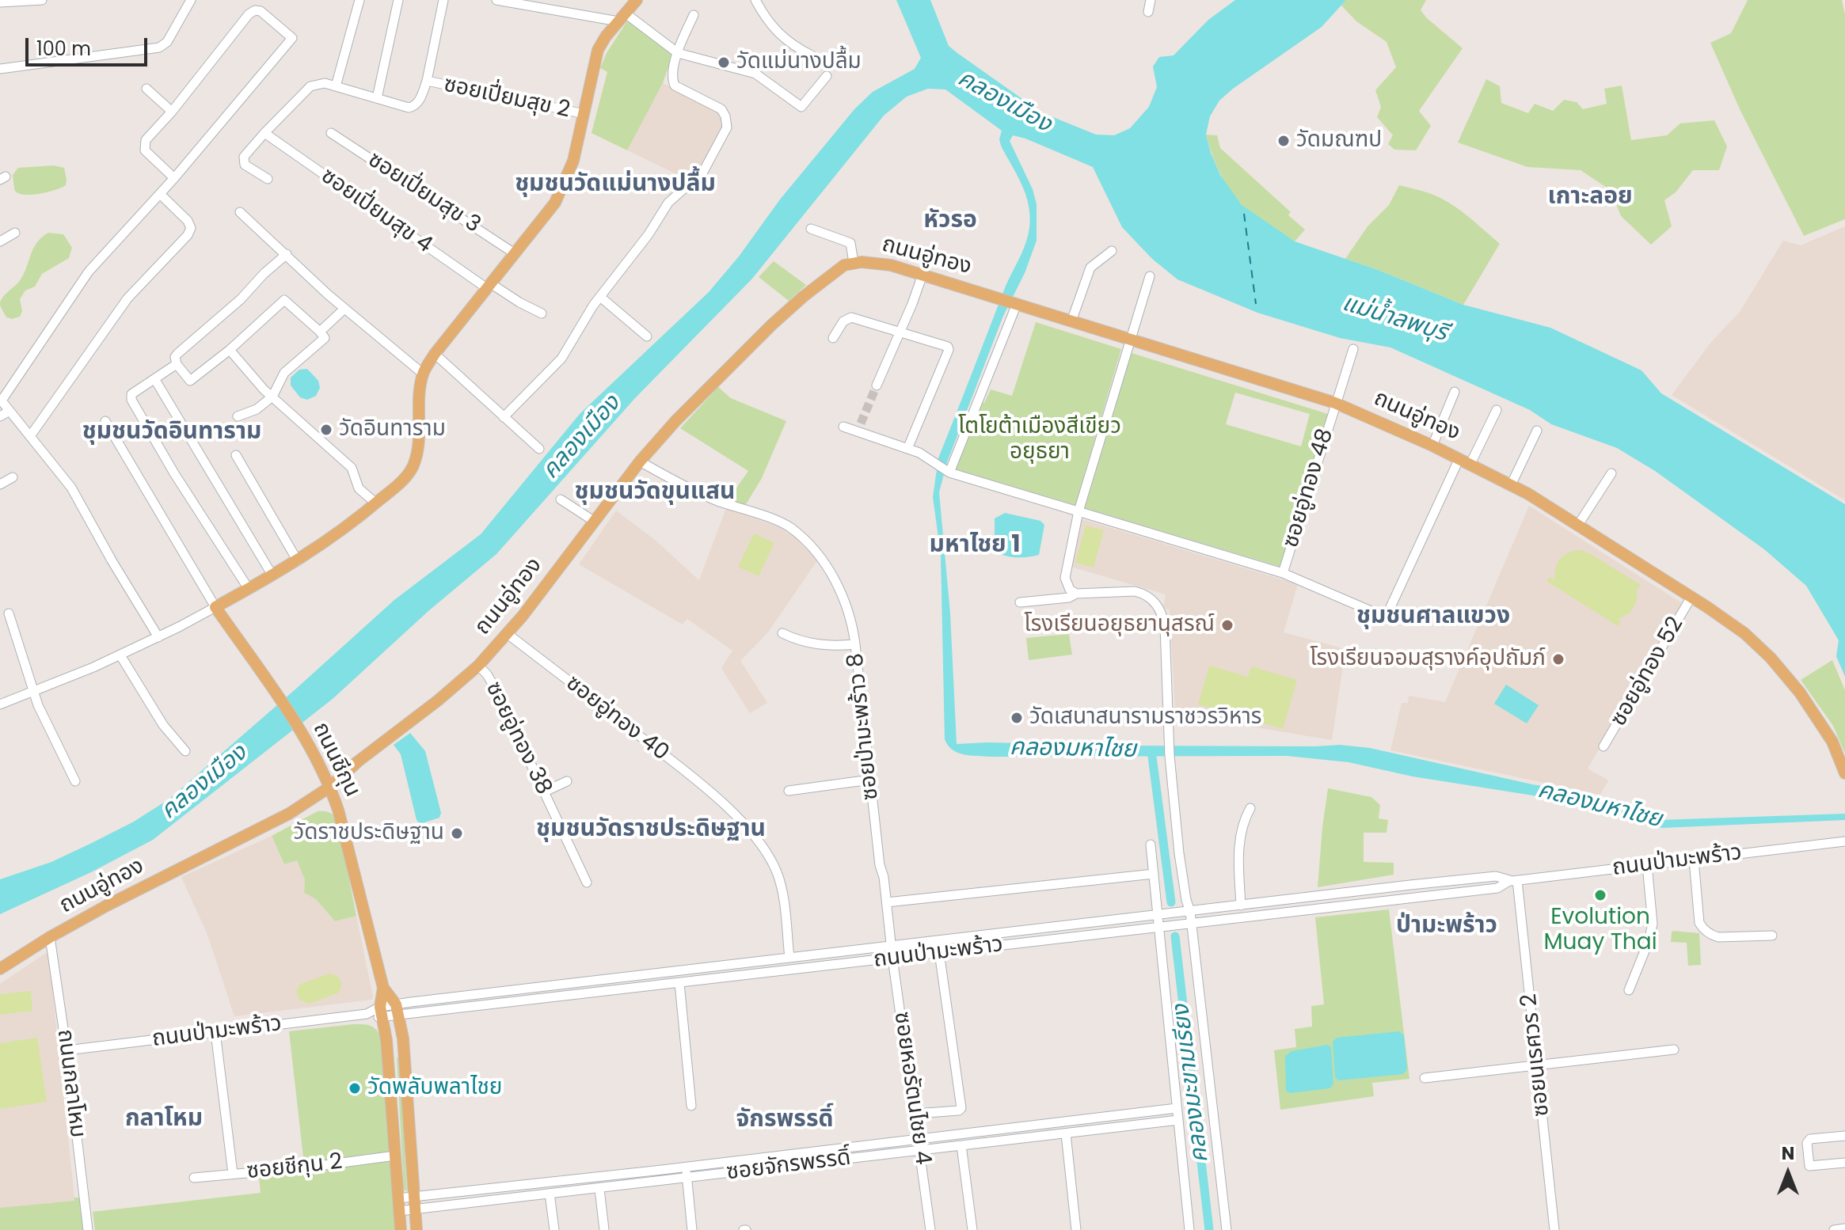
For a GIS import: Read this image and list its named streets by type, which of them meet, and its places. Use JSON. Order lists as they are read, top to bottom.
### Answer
{
  "streets": {
    "main road": ["ถนนอู่ทอง", "ถนนชีกุน"],
    "street": [
      "ซอยเปี่ยมสุข 2",
      "ซอยเปี่ยมสุข 3",
      "ซอยเปี่ยมสุข 4",
      "ซอยอู่ทอง 48",
      "ซอยอู่ทอง 52",
      "ซอยอู่ทอง 40",
      "ซอยป่ามะพร้าว 8",
      "ซอยอู่ทอง 38",
      "ถนนป่ามะพร้าว",
      "ซอยนเรศวร 2",
      "ถนนกลาโหม",
      "ซอยหอรัตนไชย 4",
      "ซอยจักรพรรดิ์",
      "ซอยชีกุน 2"
    ]
  },
  "crossings": [
    ["ถนนอู่ทอง", "ซอยอู่ทอง 48"],
    ["ถนนอู่ทอง", "ซอยอู่ทอง 52"],
    ["ถนนอู่ทอง", "ซอยอู่ทอง 40"],
    ["ถนนอู่ทอง", "ซอยป่ามะพร้าว 8"],
    ["ถนนอู่ทอง", "ซอยอู่ทอง 38"],
    ["ถนนอู่ทอง", "ถนนชีกุน"],
    ["ถนนอู่ทอง", "ถนนกลาโหม"],
    ["ซอยอู่ทอง 40", "ถนนป่ามะพร้าว"],
    ["ซอยป่ามะพร้าว 8", "ถนนป่ามะพร้าว"],
    ["ซอยป่ามะพร้าว 8", "ซอยหอรัตนไชย 4"],
    ["ถนนชีกุน", "ถนนป่ามะพร้าว"],
    ["ถนนชีกุน", "ซอยจักรพรรดิ์"],
    ["ถนนชีกุน", "ซอยชีกุน 2"],
    ["ถนนป่ามะพร้าว", "ซอยนเรศวร 2"],
    ["ถนนป่ามะพร้าว", "ถนนกลาโหม"],
    ["ถนนป่ามะพร้าว", "ซอยหอรัตนไชย 4"],
    ["ซอยหอรัตนไชย 4", "ซอยจักรพรรดิ์"]
  ],
  "districts": [
    "ชุมชนวัดแม่นางปลื้ม",
    "เกาะลอย",
    "หัวรอ",
    "ชุมชนวัดอินทาราม",
    "ชุมชนวัดขุนแสน",
    "มหาไชย 1",
    "ชุมชนศาลแขวง",
    "ชุมชนวัดราชประดิษฐาน",
    "ป่ามะพร้าว",
    "กลาโหม",
    "จักรพรรดิ์"
  ],
  "water": [
    "คลองเมือง",
    "แม่น้ำลพบุรี",
    "คลองมหาไชย",
    "คลองมะขามเรียง"
  ],
  "parks": ["โตโยต้าเมืองสีเขียว อยุธยา"],
  "places": [
    "วัดแม่นางปลื้ม",
    "วัดมณฑป",
    "วัดอินทาราม",
    "โรงเรียนอยุธยานุสรณ์",
    "โรงเรียนจอมสุรางค์อุปถัมภ์",
    "วัดเสนาสนารามราชวรวิหาร",
    "วัดราชประดิษฐาน",
    "Evolution Muay Thai",
    "วัดพลับพลาไชย"
  ],
  "scale_bar": "100 m",
  "north": "top"
}
